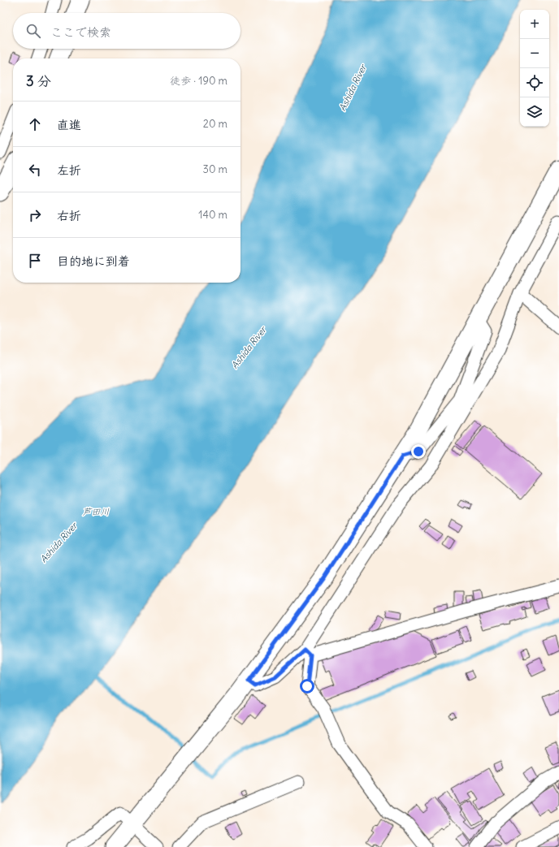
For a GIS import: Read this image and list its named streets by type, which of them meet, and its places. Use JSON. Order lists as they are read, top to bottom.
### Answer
{
  "water": ["Ashida River", "芦田川"],
  "page": {
    "map_buttons": ["+", "−"],
    "search": "ここで検索",
    "heading": ["3 分", "徒歩 · 190 m"],
    "list": [
      ["直進", "20 m"],
      ["左折", "30 m"],
      ["右折", "140 m"],
      "目的地に到着"
    ]
  }
}
